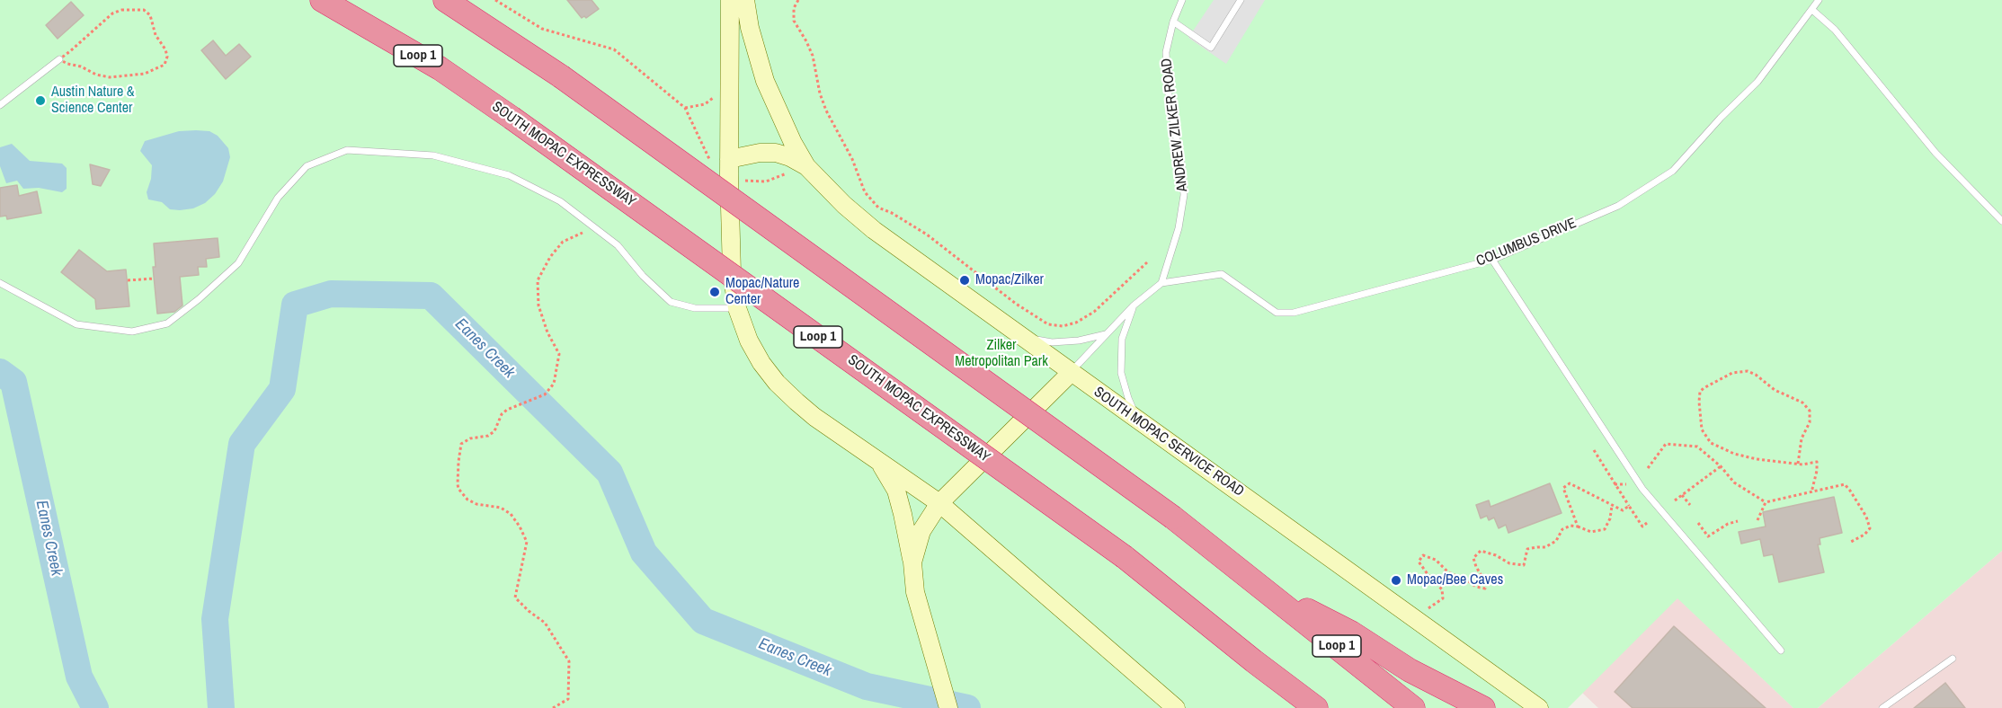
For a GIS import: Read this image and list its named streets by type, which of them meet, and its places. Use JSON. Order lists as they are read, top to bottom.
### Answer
{
  "streets": {
    "highway": ["Loop 1", "SOUTH MOPAC EXPRESSWAY"],
    "main road": ["SOUTH MOPAC SERVICE ROAD"],
    "lane": ["ANDREW ZILKER ROAD", "COLUMBUS DRIVE"]
  },
  "crossings": [
    ["ANDREW ZILKER ROAD", "COLUMBUS DRIVE"]
  ],
  "water": ["Eanes Creek"],
  "parks": ["Zilker Metropolitan Park"],
  "places": [
    "Austin Nature & Science Center",
    "Mopac/Zilker",
    "Mopac/Nature Center",
    "Mopac/Bee Caves"
  ]
}
